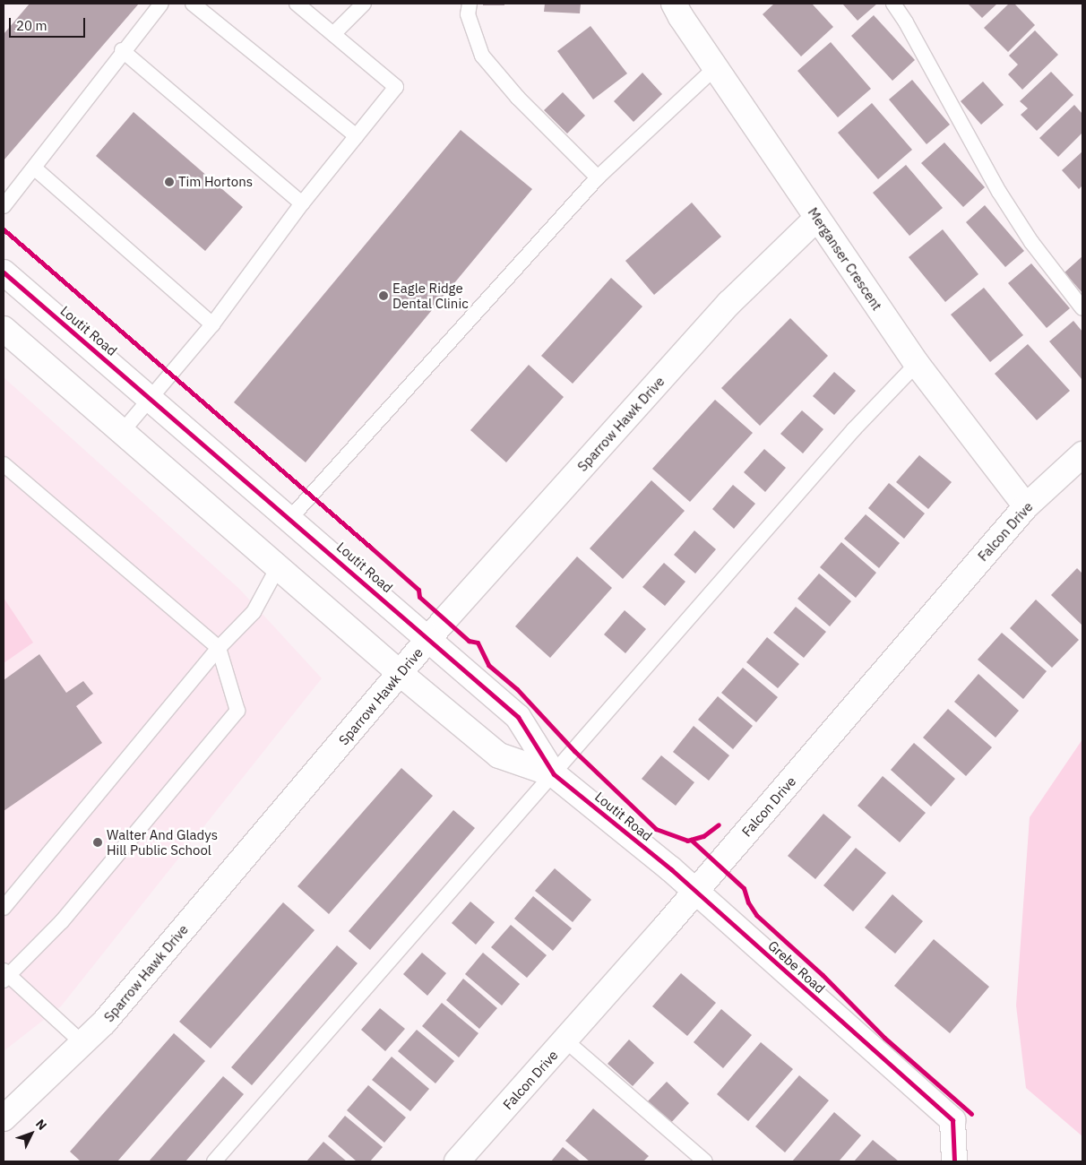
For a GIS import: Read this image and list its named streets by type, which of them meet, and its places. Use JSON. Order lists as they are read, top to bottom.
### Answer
{
  "streets": {
    "street": [
      "Merganser Crescent",
      "Loutit Road",
      "Sparrow Hawk Drive",
      "Falcon Drive",
      "Grebe Road"
    ]
  },
  "crossings": [
    ["Merganser Crescent", "Sparrow Hawk Drive"],
    ["Merganser Crescent", "Falcon Drive"],
    ["Loutit Road", "Sparrow Hawk Drive"],
    ["Loutit Road", "Falcon Drive"],
    ["Loutit Road", "Grebe Road"],
    ["Falcon Drive", "Grebe Road"]
  ],
  "places": ["Tim Hortons", "Eagle Ridge Dental Clinic", "Walter And Gladys Hill Public School"],
  "scale_bar": "20 m",
  "north": "top right"
}
